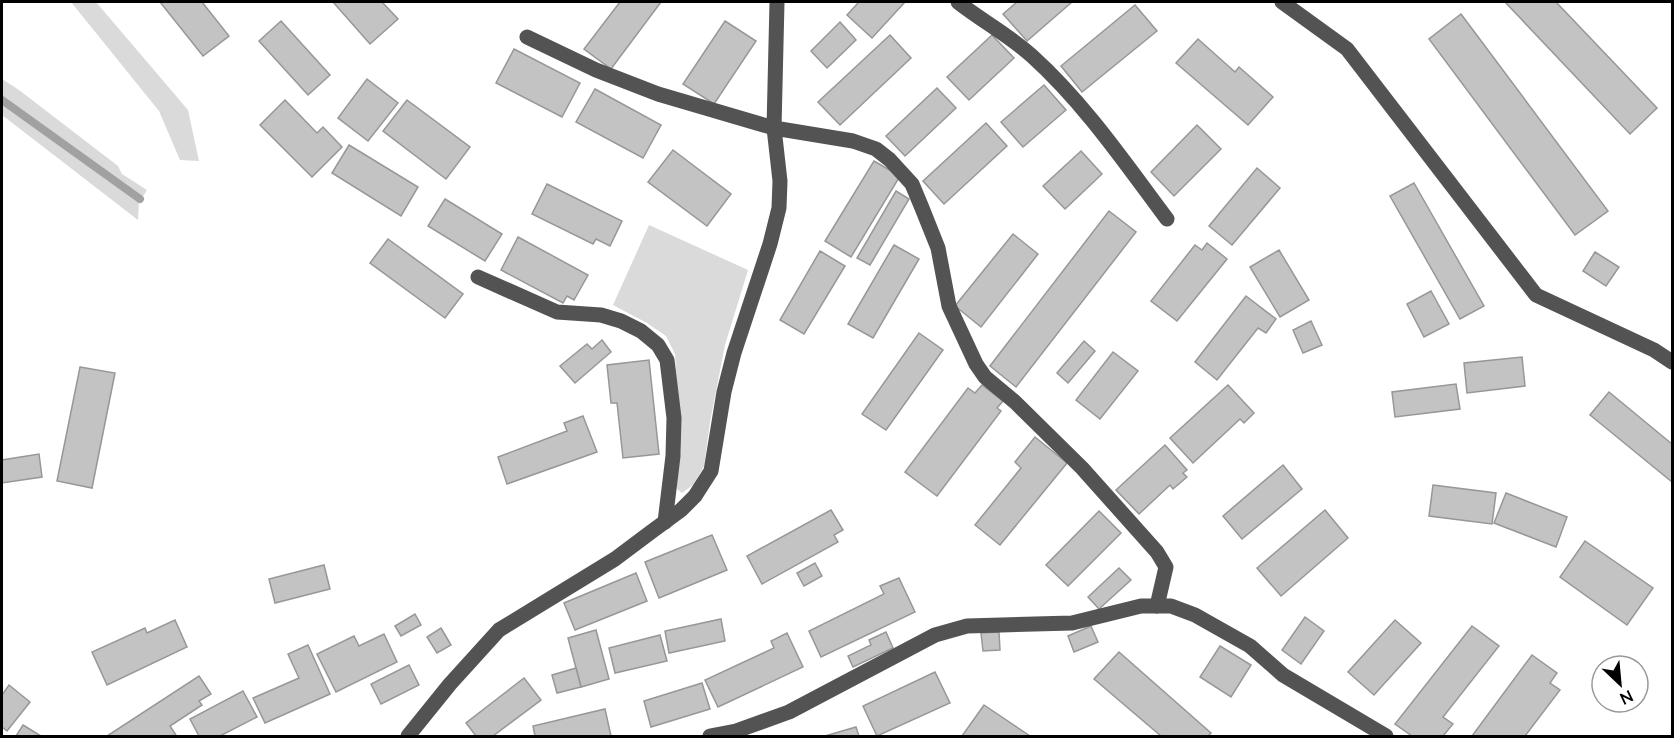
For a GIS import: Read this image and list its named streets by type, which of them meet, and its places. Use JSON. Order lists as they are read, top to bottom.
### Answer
{
  "north": "bottom right"
}
